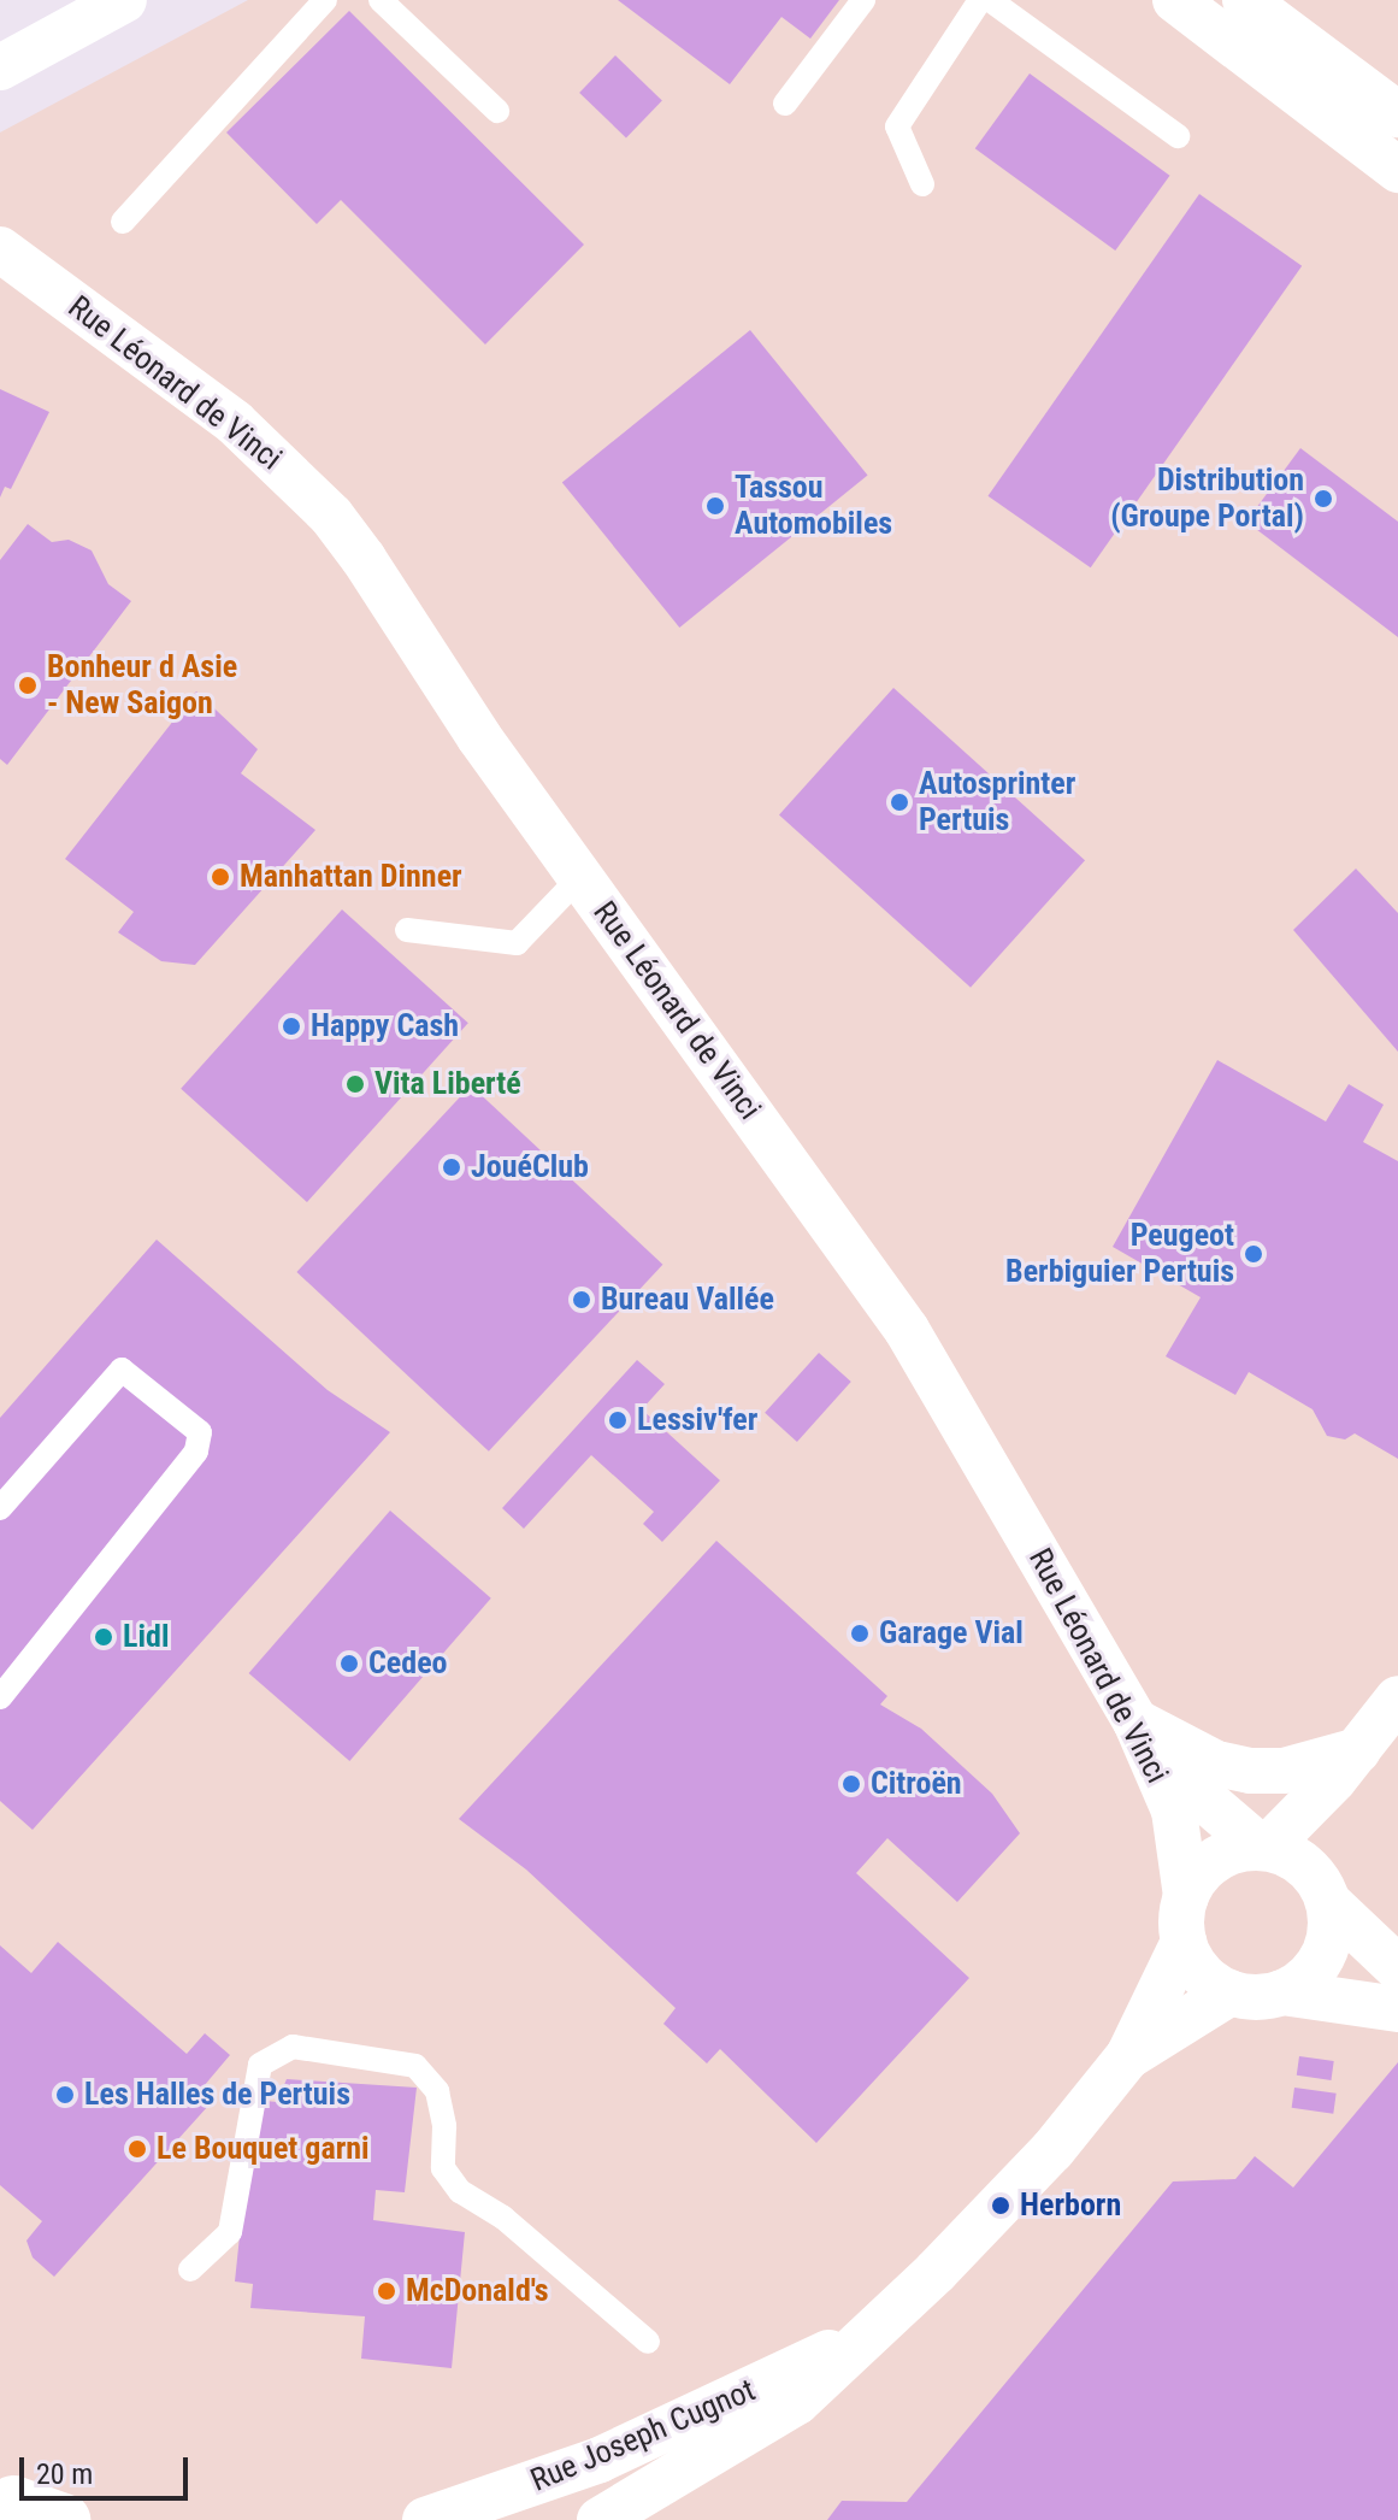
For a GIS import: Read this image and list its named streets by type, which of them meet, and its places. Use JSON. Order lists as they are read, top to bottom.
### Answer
{
  "streets": {
    "street": ["Rue Léonard de Vinci", "Rue Joseph Cugnot"]
  },
  "crossings": [
    ["Rue Léonard de Vinci", "Rue Joseph Cugnot"]
  ],
  "places": [
    "Distribution (Groupe Portal)",
    "Tassou Automobiles",
    "Bonheur d Asie - New Saigon",
    "Autosprinter Pertuis",
    "Manhattan Dinner",
    "Happy Cash",
    "Vita Liberté",
    "JouéClub",
    "Peugeot Berbiguier Pertuis",
    "Bureau Vallée",
    "Lessiv'fer",
    "Garage Vial",
    "Lidl",
    "Cedeo",
    "Citroën",
    "Les Halles de Pertuis",
    "Le Bouquet garni",
    "Herborn",
    "McDonald's"
  ],
  "scale_bar": "20 m"
}
